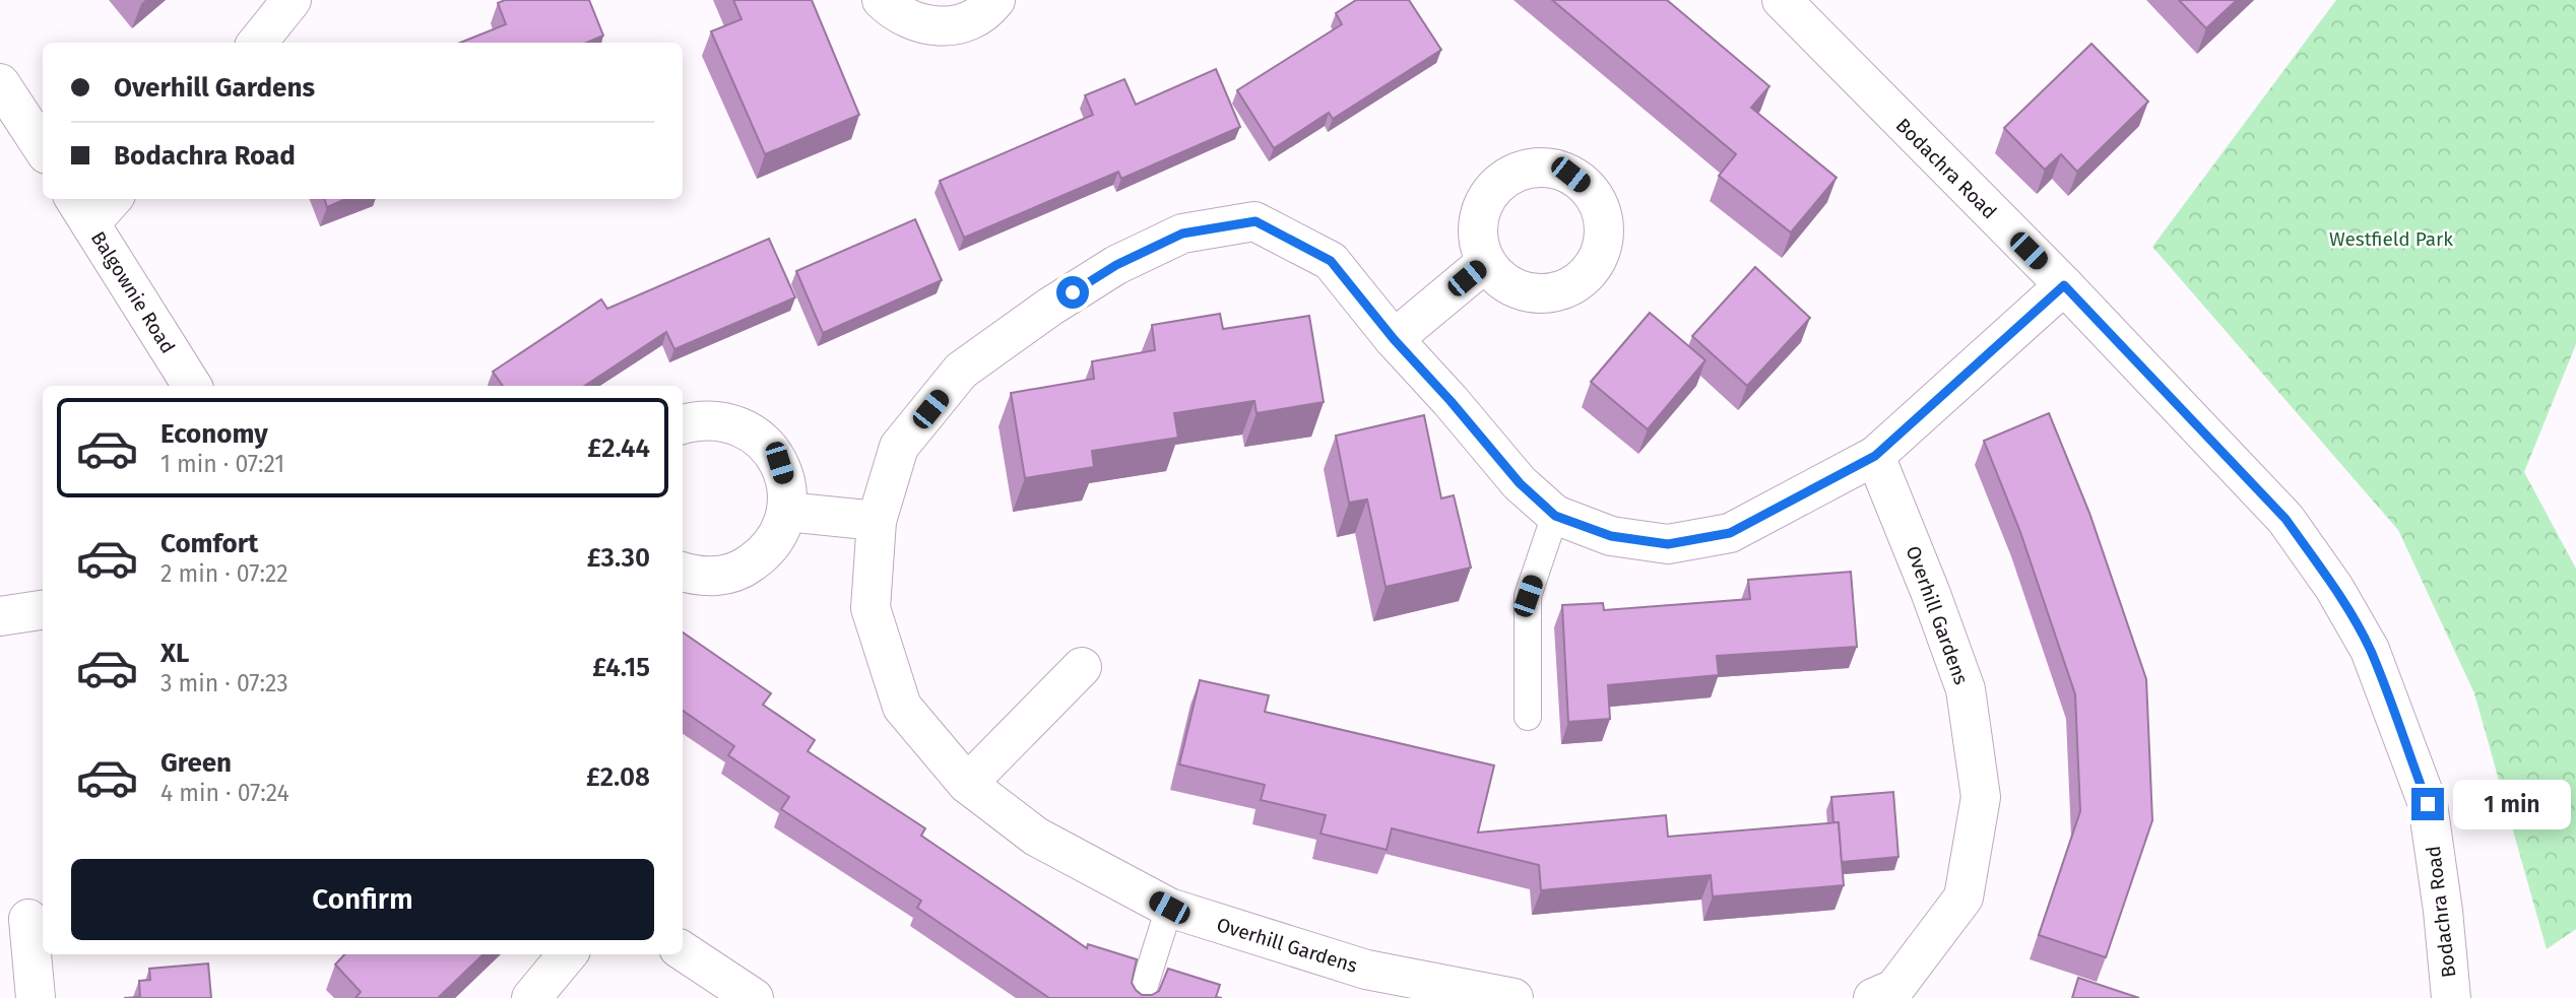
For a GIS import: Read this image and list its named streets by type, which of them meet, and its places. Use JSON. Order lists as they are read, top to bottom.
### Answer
{
  "streets": {
    "street": ["Bodachra Road", "Balgownie Road", "Overhill Gardens"]
  },
  "crossings": [
    ["Bodachra Road", "Overhill Gardens"]
  ],
  "parks": ["Westfield Park"],
  "page": {
    "banner": ["Overhill Gardens", "Bodachra Road"],
    "list": [
      {
        "name": "Economy",
        "note": "1 min · 07:21",
        "value": "£2.44"
      },
      {
        "name": "Comfort",
        "note": "2 min · 07:22",
        "value": "£3.30"
      },
      {
        "name": "XL",
        "note": "3 min · 07:23",
        "value": "£4.15"
      },
      {
        "name": "Green",
        "note": "4 min · 07:24",
        "value": "£2.08"
      }
    ],
    "bubble": "1 min",
    "buttons": "Confirm"
  }
}
